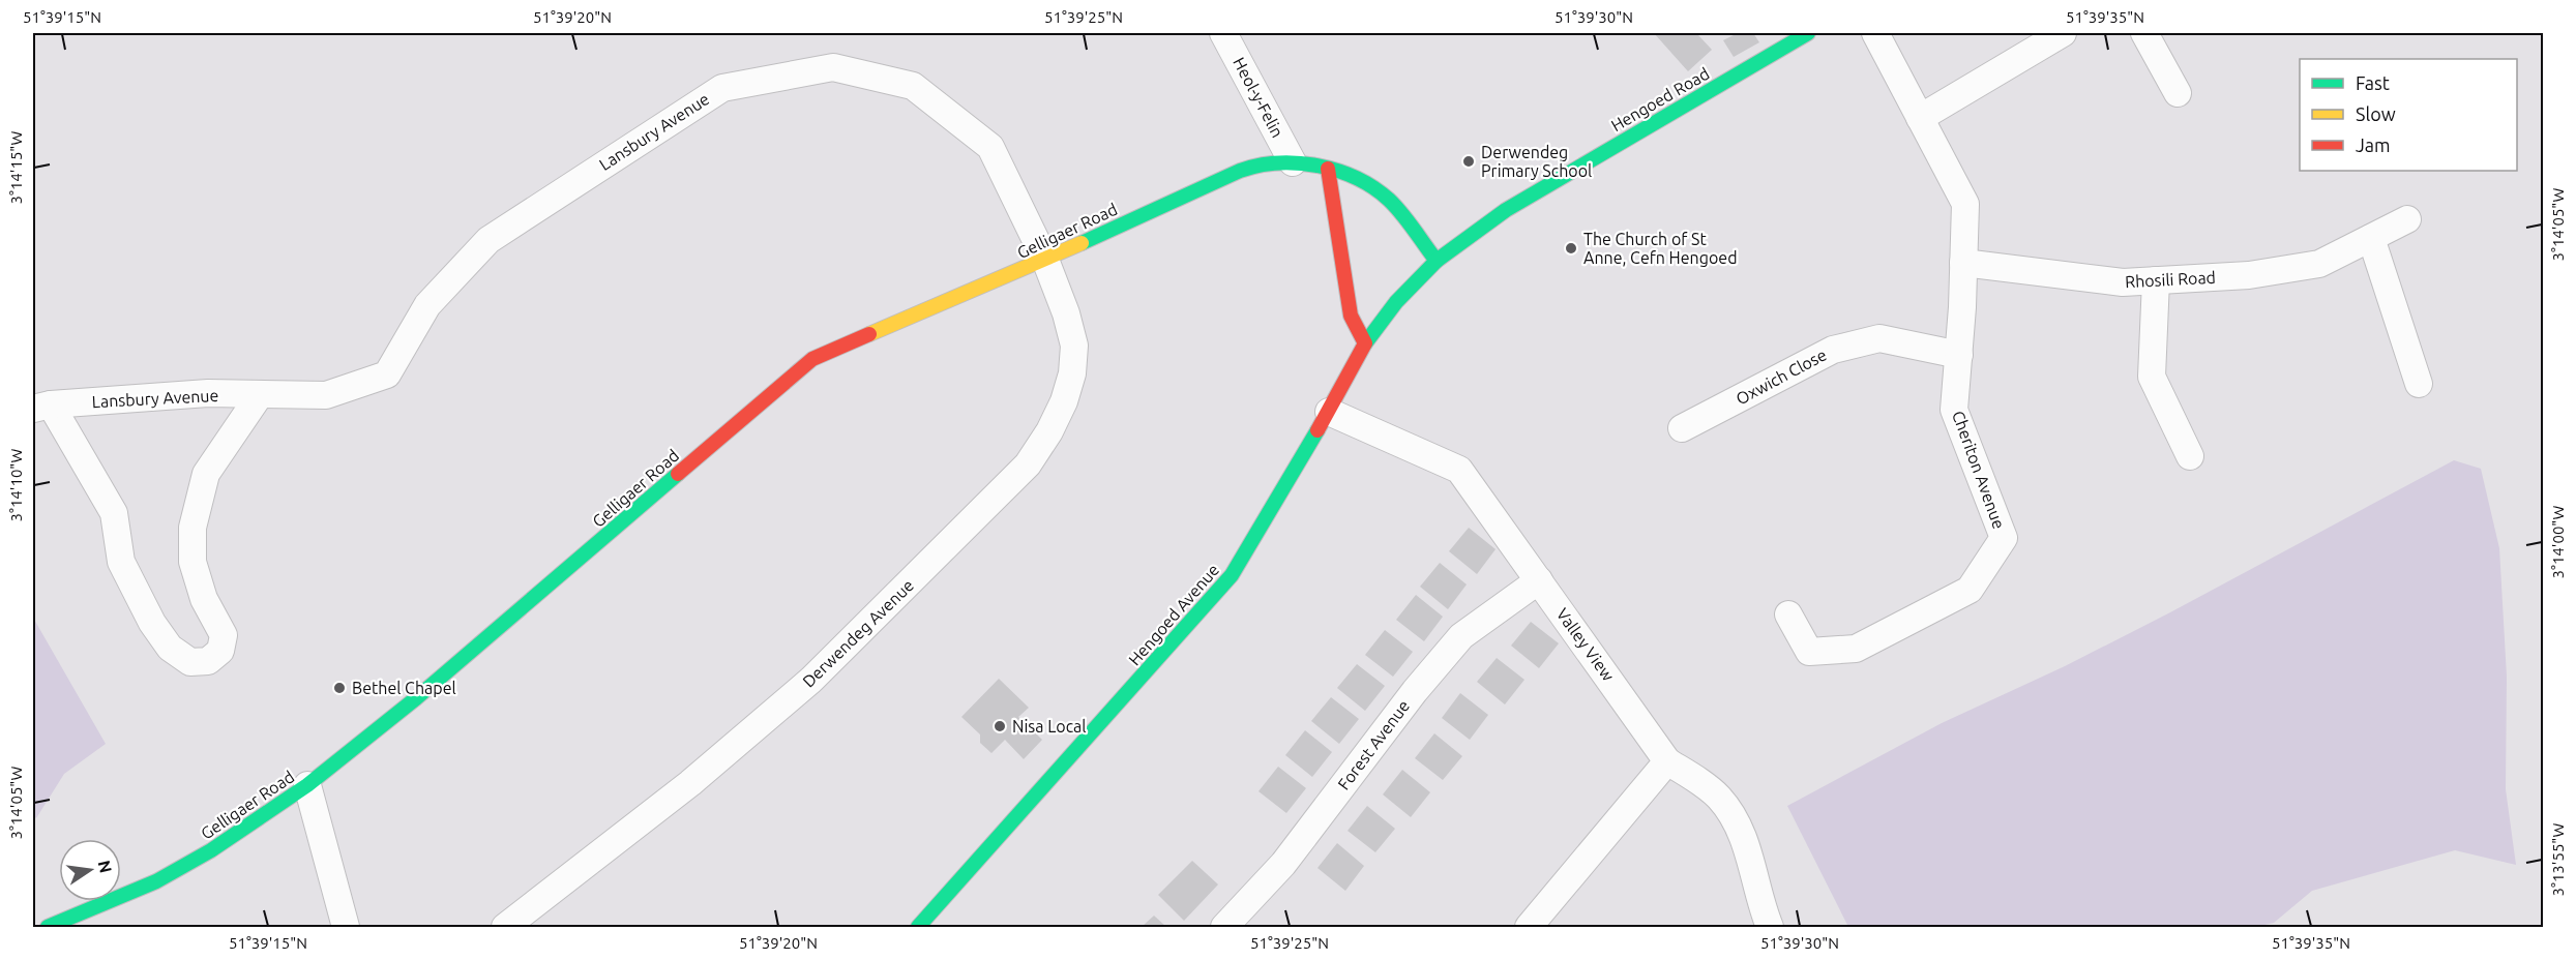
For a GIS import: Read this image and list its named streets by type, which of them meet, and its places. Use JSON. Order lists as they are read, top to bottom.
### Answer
{
  "streets": {
    "street": [
      "Heol-y-Felin",
      "Hengoed Road",
      "Lansbury Avenue",
      "Gelligaer Road",
      "Rhosili Road",
      "Oxwich Close",
      "Cheriton Avenue",
      "Hengoed Avenue",
      "Derwendeg Avenue",
      "Valley View",
      "Forest Avenue"
    ]
  },
  "crossings": [
    ["Heol-y-Felin", "Gelligaer Road"],
    ["Hengoed Road", "Gelligaer Road"],
    ["Hengoed Road", "Hengoed Avenue"],
    ["Lansbury Avenue", "Gelligaer Road"],
    ["Lansbury Avenue", "Derwendeg Avenue"],
    ["Gelligaer Road", "Derwendeg Avenue"],
    ["Rhosili Road", "Cheriton Avenue"],
    ["Oxwich Close", "Cheriton Avenue"],
    ["Hengoed Avenue", "Valley View"],
    ["Valley View", "Forest Avenue"]
  ],
  "places": [
    "Derwendeg Primary School",
    "The Church of St Anne, Cefn Hengoed",
    "Bethel Chapel",
    "Nisa Local"
  ],
  "legend": ["Fast", "Slow", "Jam"],
  "north": "right",
  "coordinates": [
    "51°39'15\"N",
    "51°39'20\"N",
    "51°39'25\"N",
    "51°39'30\"N",
    "51°39'35\"N",
    "3°14'15\"W",
    "3°14'05\"W",
    "3°14'10\"W",
    "3°14'00\"W",
    "3°13'55\"W"
  ]
}
